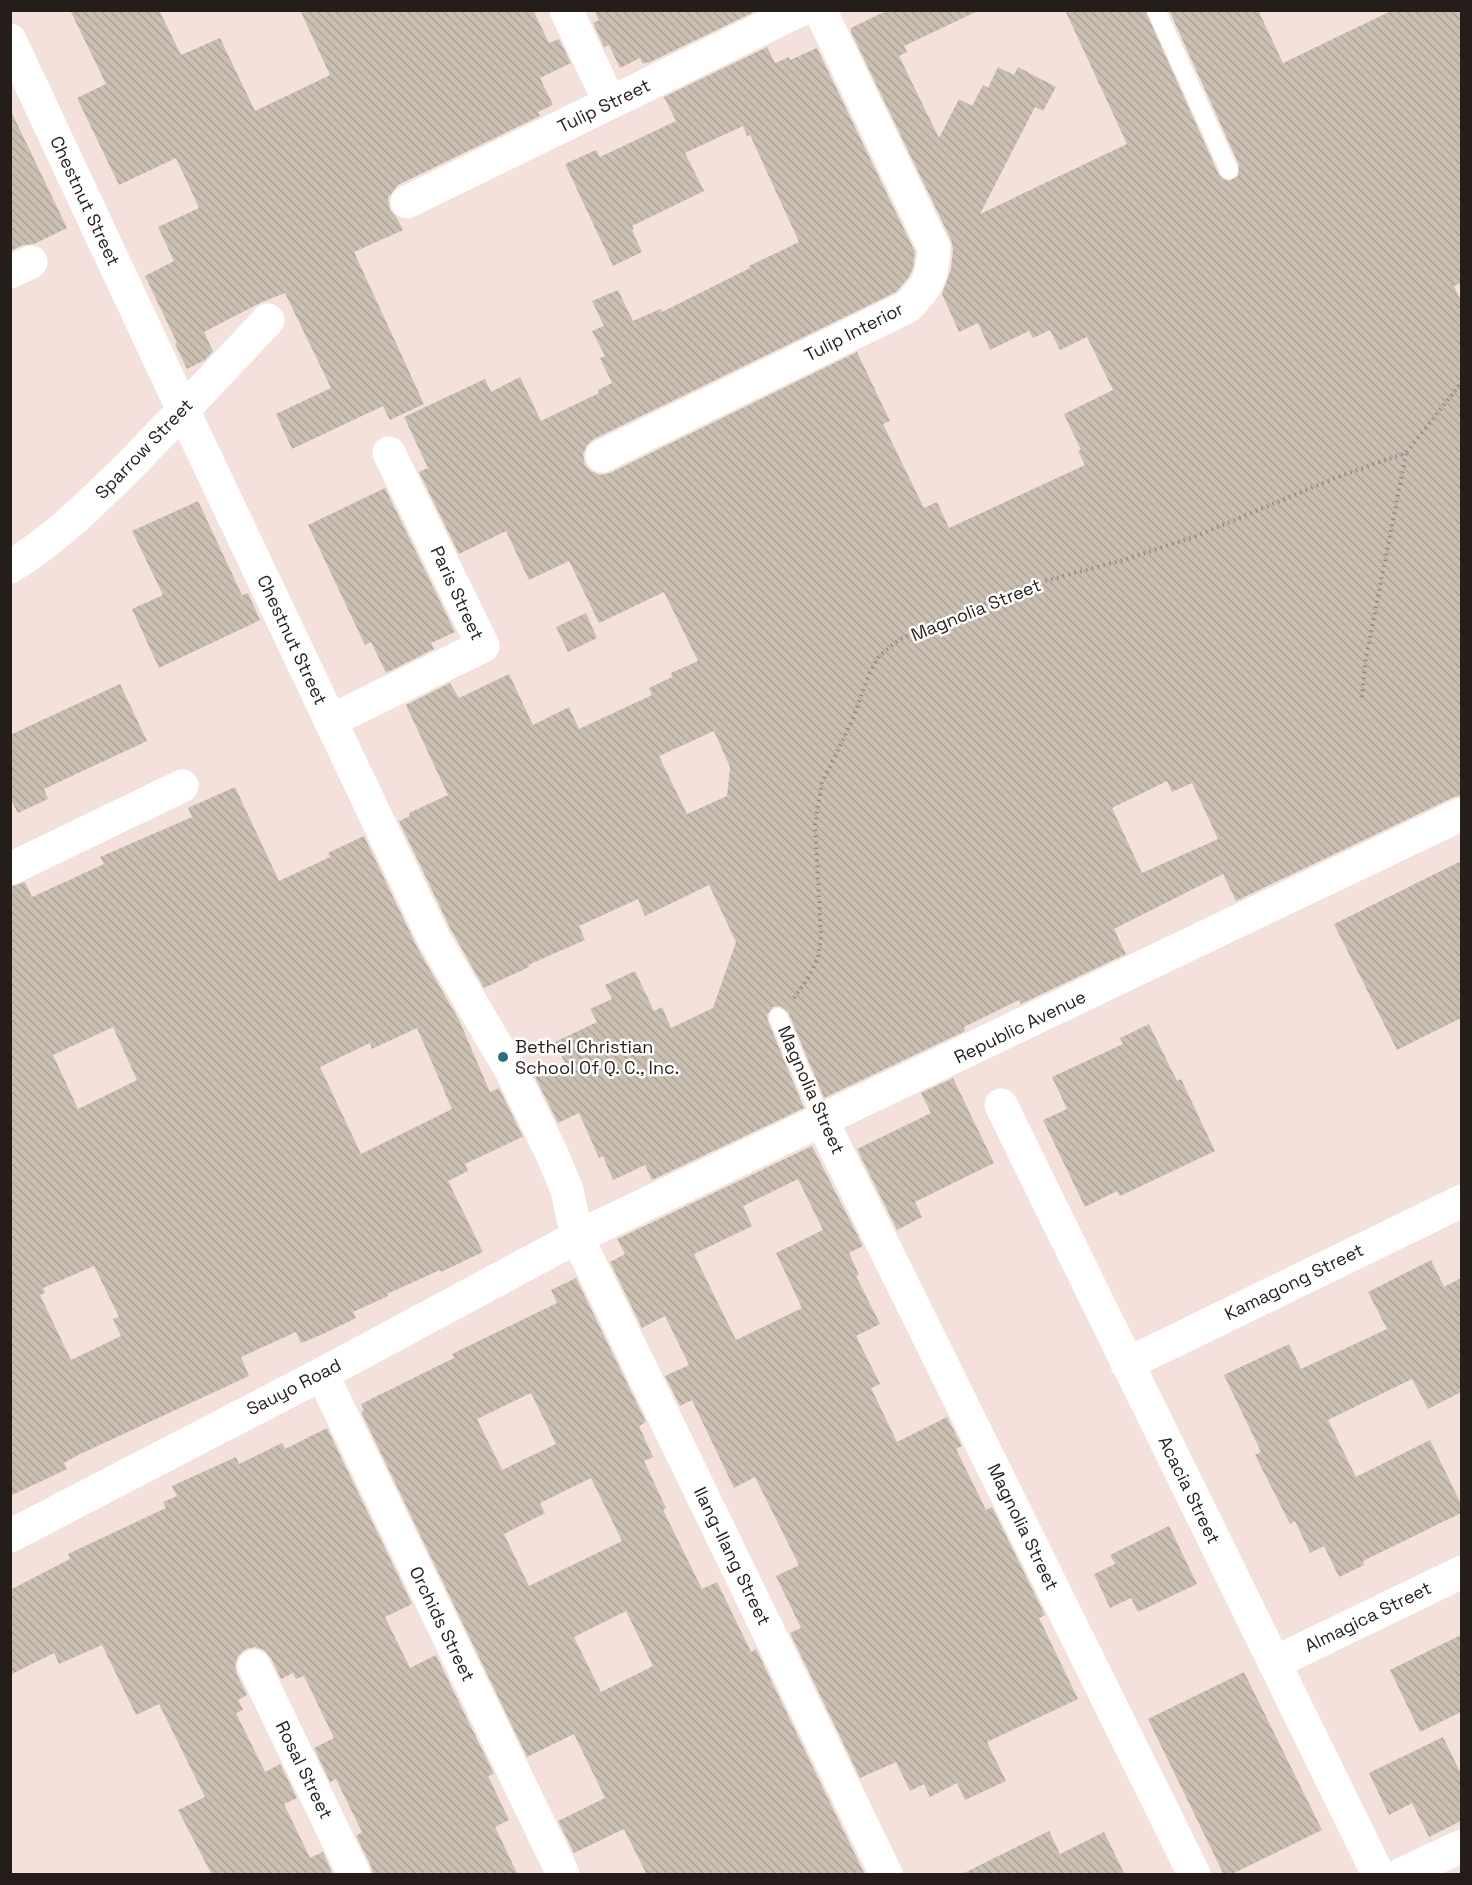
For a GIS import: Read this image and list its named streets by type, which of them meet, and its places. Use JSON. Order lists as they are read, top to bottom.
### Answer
{
  "streets": {
    "street": [
      "Tulip Street",
      "Chestnut Street",
      "Tulip Interior",
      "Sparrow Street",
      "Paris Street",
      "Magnolia Street",
      "Republic Avenue",
      "Kamagong Street",
      "Sauyo Road",
      "Acacia Street",
      "Ilang-Ilang Street",
      "Almagica Street",
      "Orchids Street",
      "Rosal Street"
    ]
  },
  "crossings": [
    ["Chestnut Street", "Sparrow Street"],
    ["Chestnut Street", "Paris Street"],
    ["Chestnut Street", "Republic Avenue"],
    ["Chestnut Street", "Sauyo Road"],
    ["Chestnut Street", "Ilang-Ilang Street"],
    ["Magnolia Street", "Republic Avenue"],
    ["Republic Avenue", "Sauyo Road"],
    ["Republic Avenue", "Ilang-Ilang Street"],
    ["Kamagong Street", "Acacia Street"],
    ["Sauyo Road", "Ilang-Ilang Street"],
    ["Sauyo Road", "Orchids Street"],
    ["Acacia Street", "Almagica Street"]
  ],
  "places": ["Bethel Christian School Of Q. C., Inc."]
}
